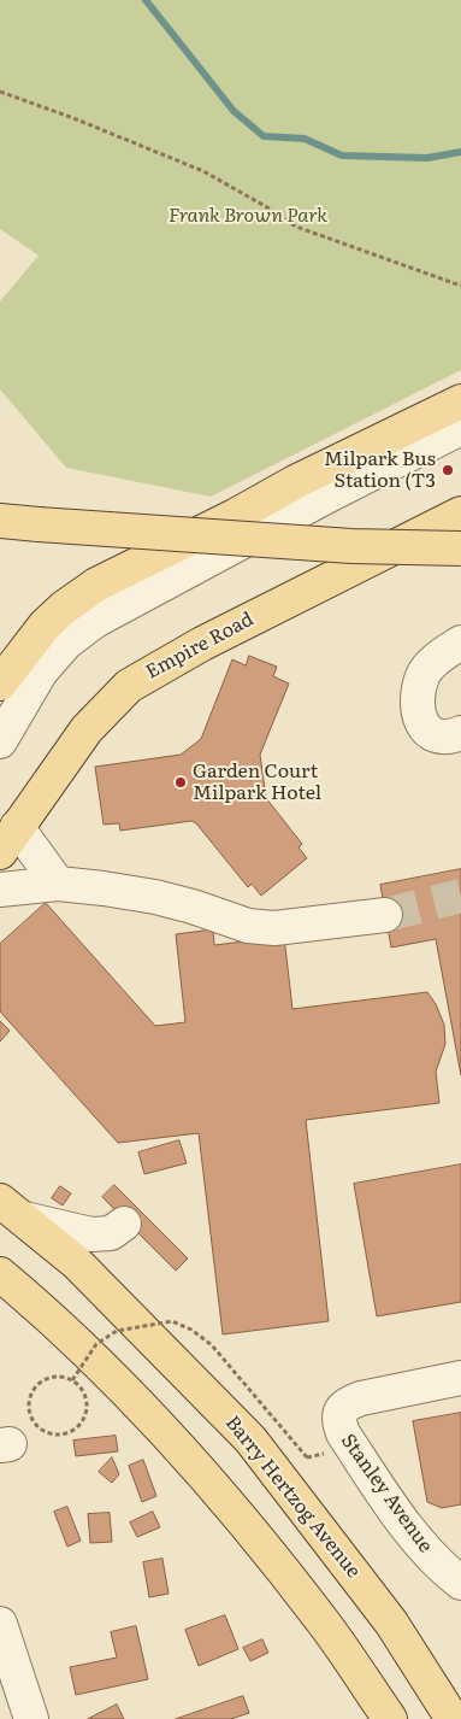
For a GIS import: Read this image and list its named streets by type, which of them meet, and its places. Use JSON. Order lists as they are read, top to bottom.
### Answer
{
  "streets": {
    "main road": ["Empire Road", "Barry Hertzog Avenue"],
    "street": ["Stanley Avenue"]
  },
  "parks": ["Frank Brown Park"],
  "places": ["Milpark Bus Station (T3", "Garden Court Milpark Hotel"]
}
